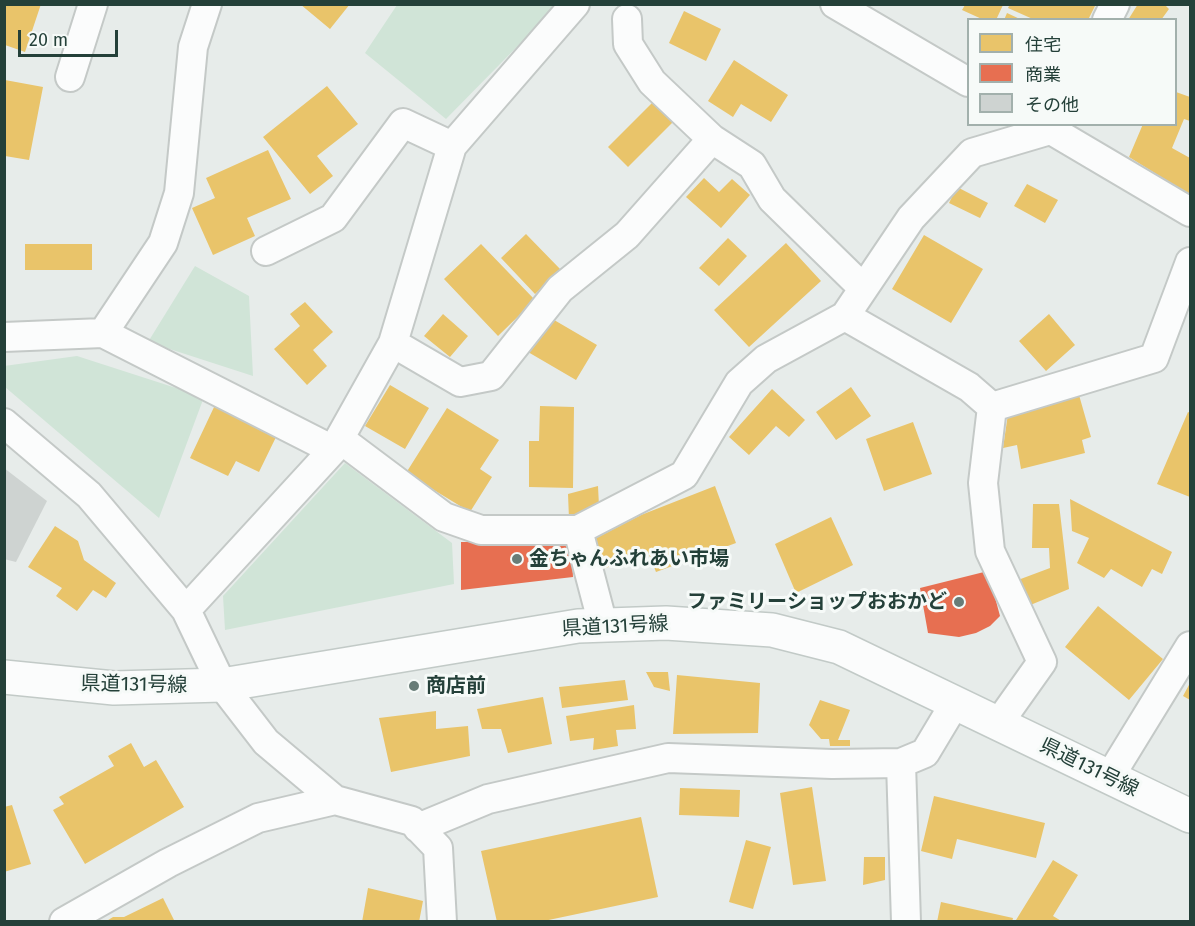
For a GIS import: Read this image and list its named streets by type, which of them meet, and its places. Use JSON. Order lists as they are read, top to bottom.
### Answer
{
  "streets": {
    "main road": ["県道131号線"]
  },
  "places": ["金ちゃんふれあい市場", "ファミリーショップおおかど", "商店前"],
  "legend": ["住宅", "商業", "その他"],
  "scale_bar": "20 m"
}
